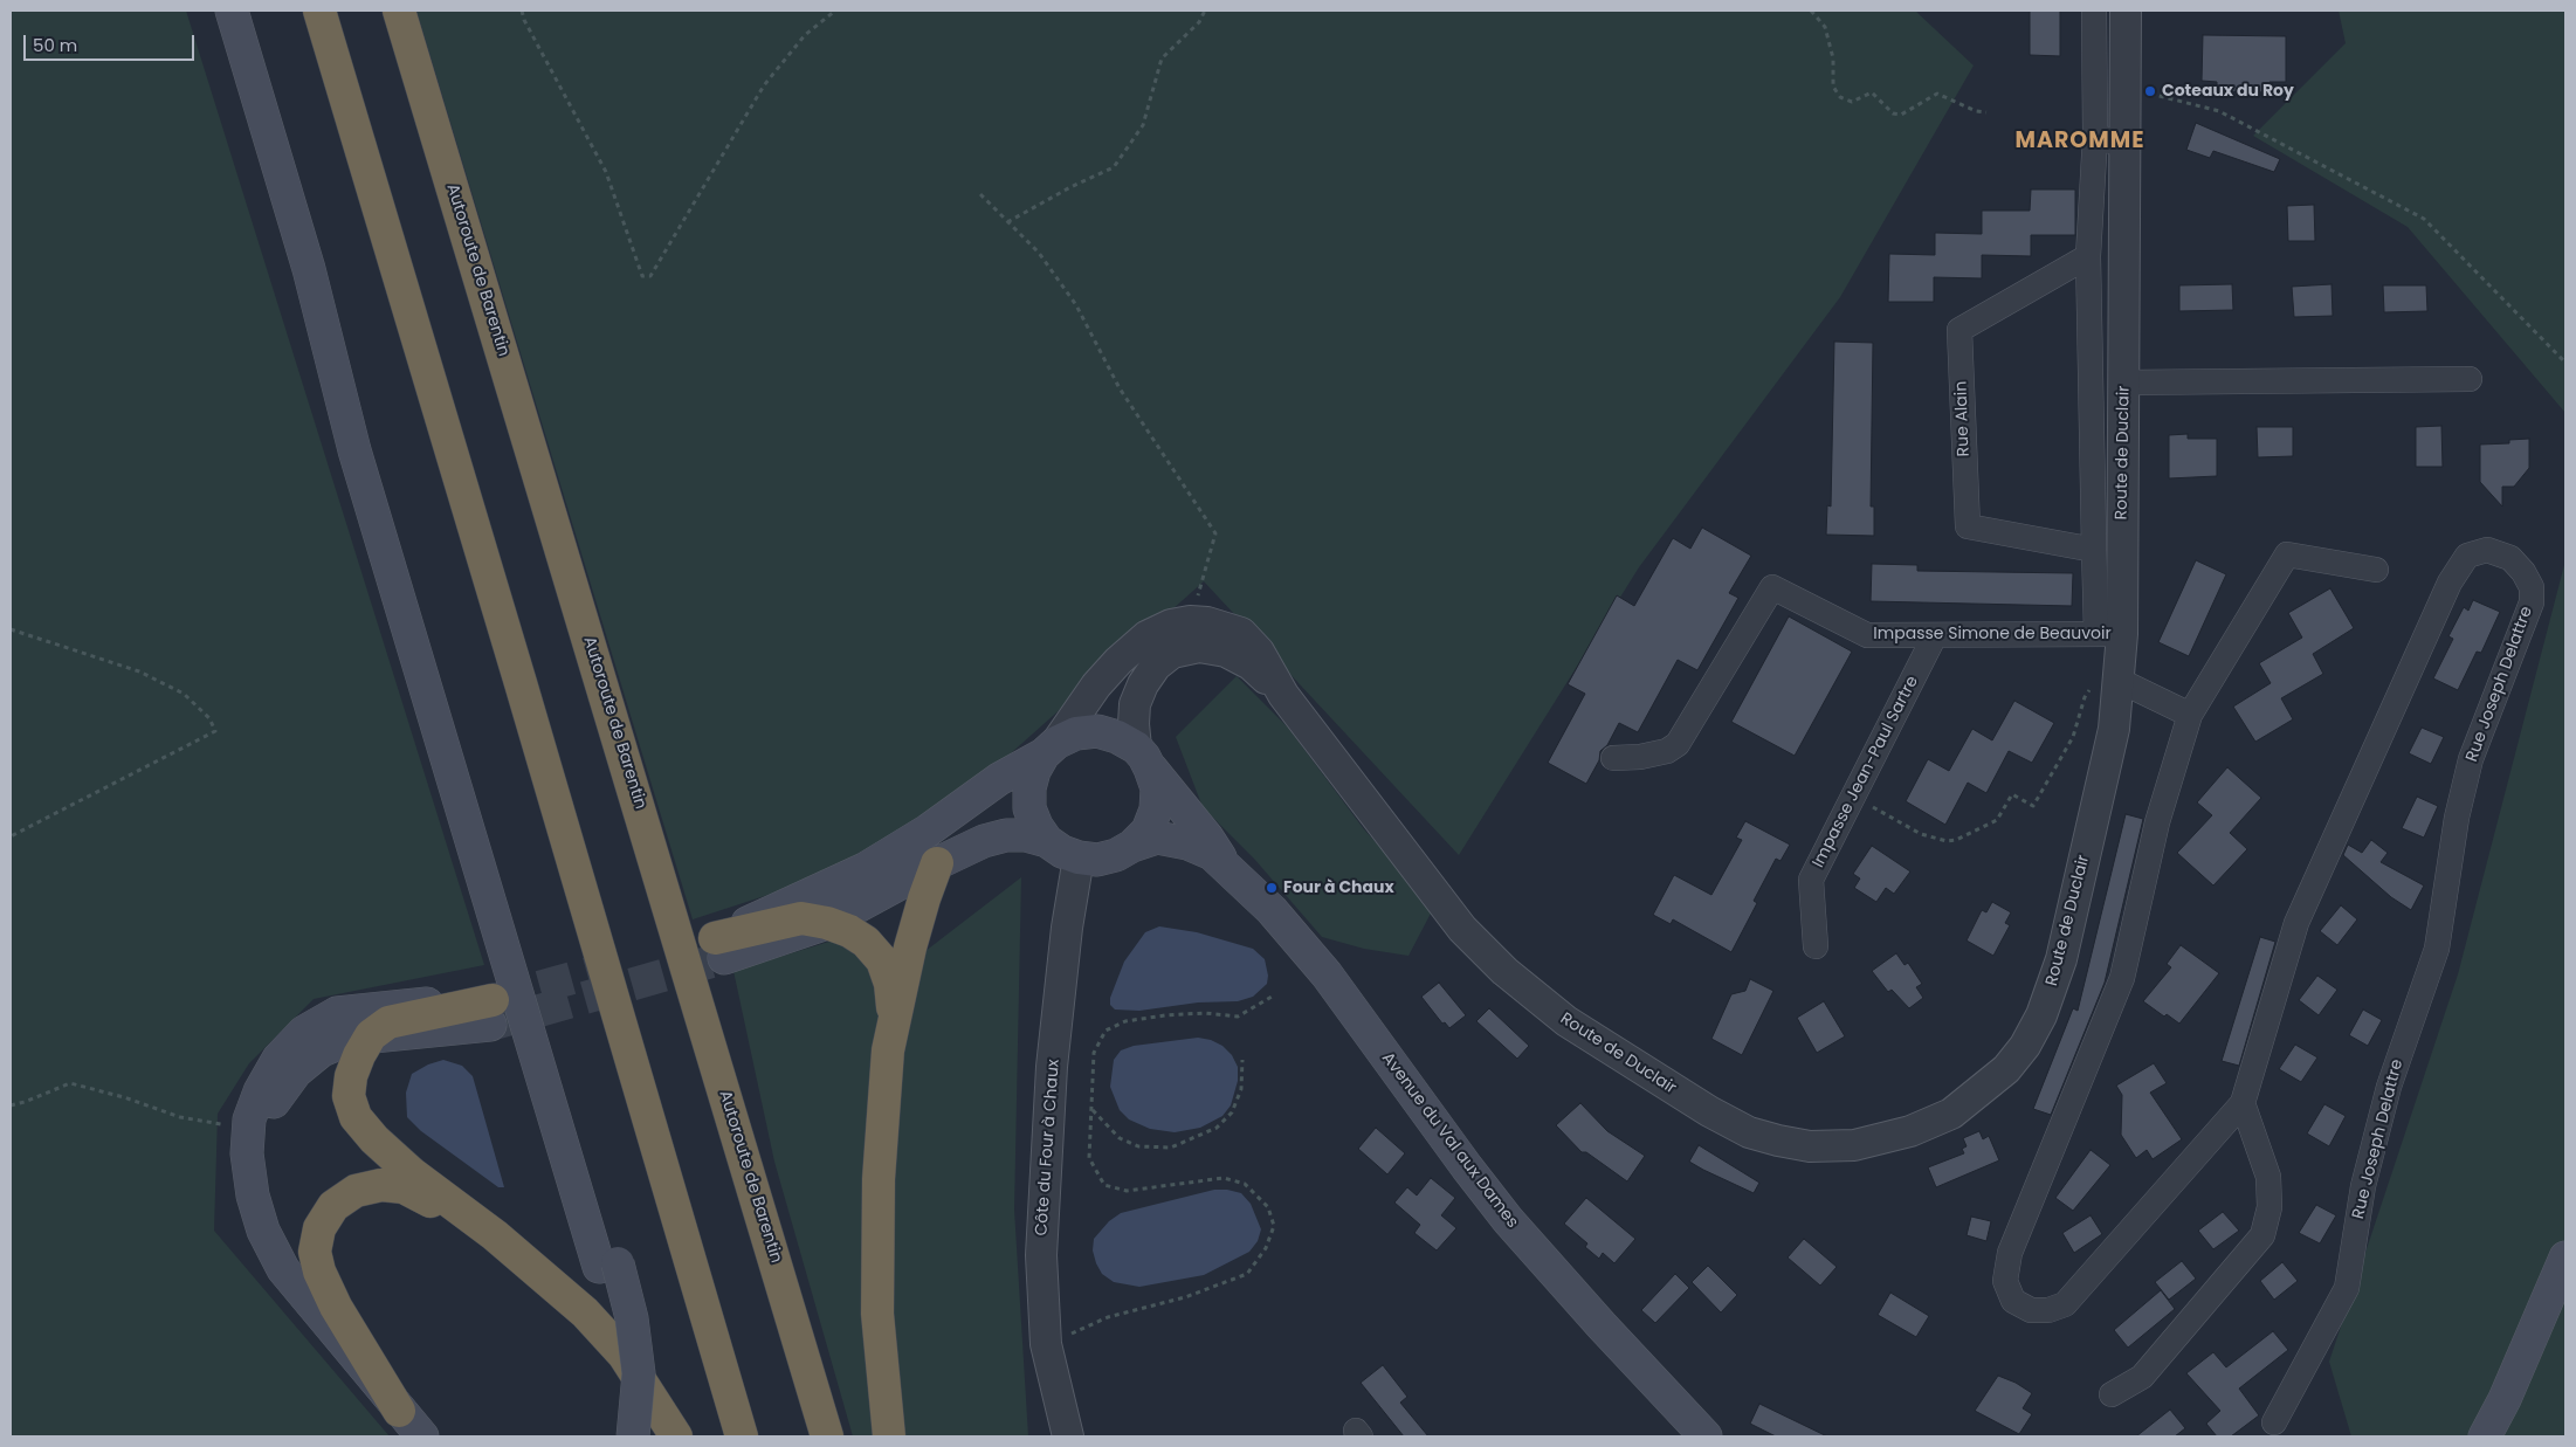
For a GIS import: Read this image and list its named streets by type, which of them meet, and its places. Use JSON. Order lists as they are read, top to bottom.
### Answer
{
  "streets": {
    "highway": ["Autoroute de Barentin"],
    "main road": ["Avenue du Val aux Dames"],
    "street": [
      "Rue Alain",
      "Route de Duclair",
      "Impasse Simone de Beauvoir",
      "Rue Joseph Delattre",
      "Impasse Jean-Paul Sartre",
      "Côte du Four à Chaux"
    ]
  },
  "crossings": [
    ["Route de Duclair", "Impasse Simone de Beauvoir"],
    ["Route de Duclair", "Avenue du Val aux Dames"],
    ["Route de Duclair", "Côte du Four à Chaux"],
    ["Impasse Simone de Beauvoir", "Impasse Jean-Paul Sartre"],
    ["Avenue du Val aux Dames", "Côte du Four à Chaux"]
  ],
  "districts": ["MAROMME"],
  "places": ["Coteaux du Roy", "Four à Chaux"],
  "scale_bar": "50 m"
}
